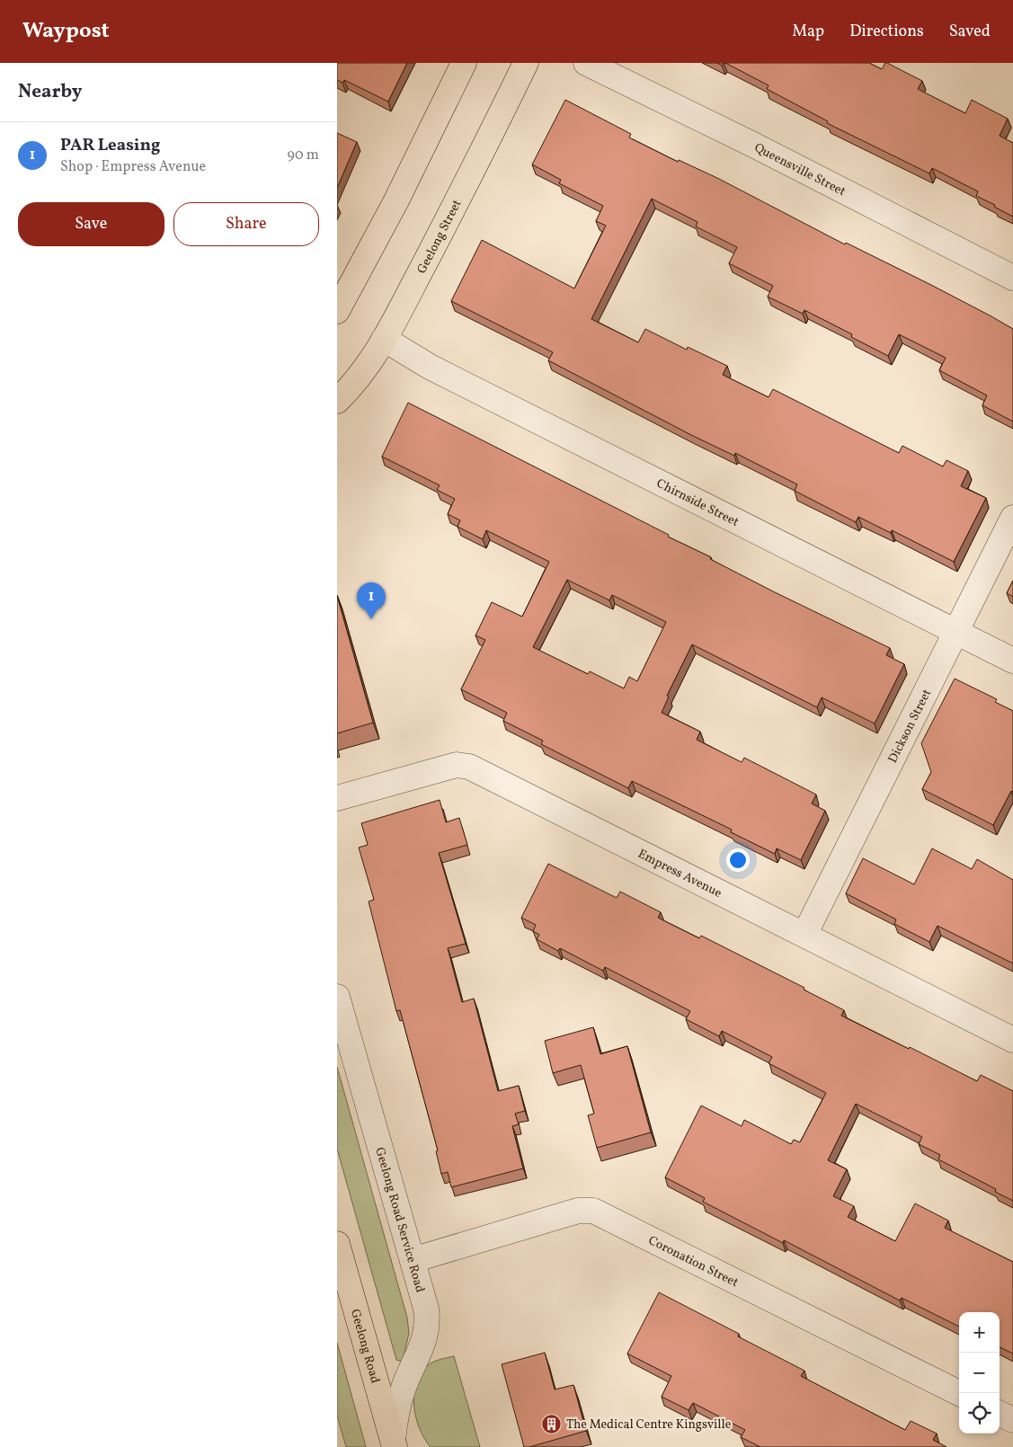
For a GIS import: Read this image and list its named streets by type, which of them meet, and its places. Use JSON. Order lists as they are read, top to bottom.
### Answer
{
  "streets": {
    "main road": ["Geelong Street", "Geelong Road"],
    "street": [
      "Queensville Street",
      "Chirnside Street",
      "Dickson Street",
      "Empress Avenue",
      "Geelong Road Service Road",
      "Coronation Street"
    ]
  },
  "crossings": [
    ["Geelong Street", "Chirnside Street"],
    ["Chirnside Street", "Dickson Street"],
    ["Dickson Street", "Empress Avenue"],
    ["Geelong Road Service Road", "Coronation Street"],
    ["Geelong Road Service Road", "Geelong Road"]
  ],
  "places": {
    "building": ["The Medical Centre Kingsville"]
  },
  "page": {
    "header": "Waypost",
    "nav": ["Map", "Directions", "Saved"],
    "heading": "Nearby",
    "list": [
      {
        "mark": "1",
        "name": "PAR Leasing",
        "note": "Shop · Empress Avenue",
        "value": "90 m"
      }
    ],
    "buttons": ["Save", "Share"],
    "pins": "1",
    "map_buttons": ["+", "−"]
  }
}
